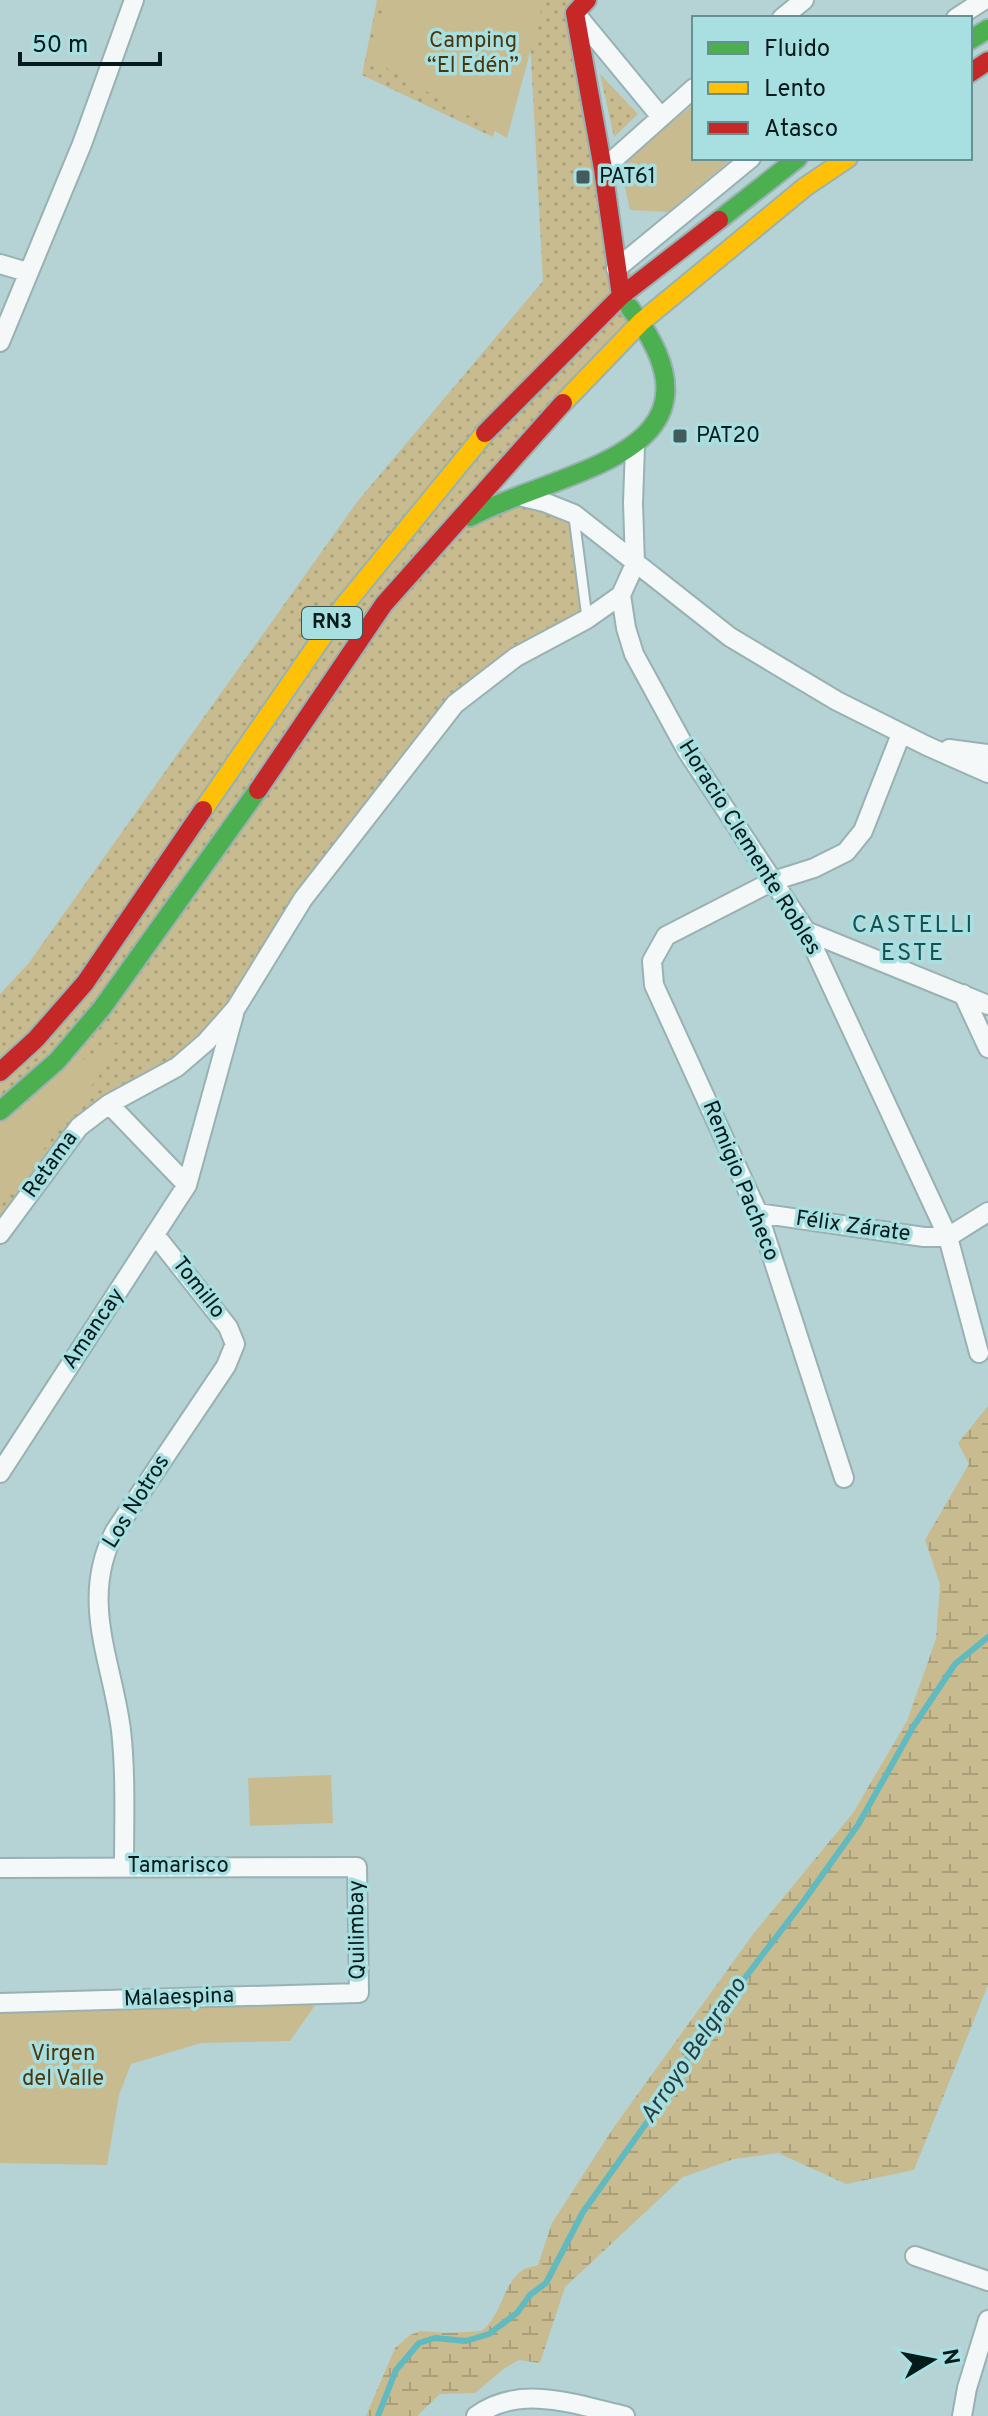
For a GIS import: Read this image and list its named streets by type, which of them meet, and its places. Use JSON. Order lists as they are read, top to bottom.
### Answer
{
  "streets": {
    "main road": ["RN3"],
    "street": [
      "Horacio Clemente Robles",
      "Retama",
      "Remigio Pacheco",
      "Félix Zárate",
      "Tomillo",
      "Amancay",
      "Los Notros",
      "Tamarisco",
      "Quilimbay",
      "Malaespina"
    ]
  },
  "crossings": [
    ["Horacio Clemente Robles", "Remigio Pacheco"],
    ["Horacio Clemente Robles", "Félix Zárate"],
    ["Retama", "Amancay"],
    ["Remigio Pacheco", "Félix Zárate"],
    ["Tomillo", "Amancay"],
    ["Tomillo", "Los Notros"],
    ["Los Notros", "Tamarisco"],
    ["Tamarisco", "Quilimbay"],
    ["Quilimbay", "Malaespina"]
  ],
  "districts": ["CASTELLI ESTE"],
  "water": ["Arroyo Belgrano"],
  "parks": ["Camping “El Edén”", "Virgen del Valle"],
  "places": {
    "transit": ["PAT61", "PAT20"]
  },
  "legend": ["Fluido", "Lento", "Atasco"],
  "scale_bar": "50 m",
  "north": "right"
}
